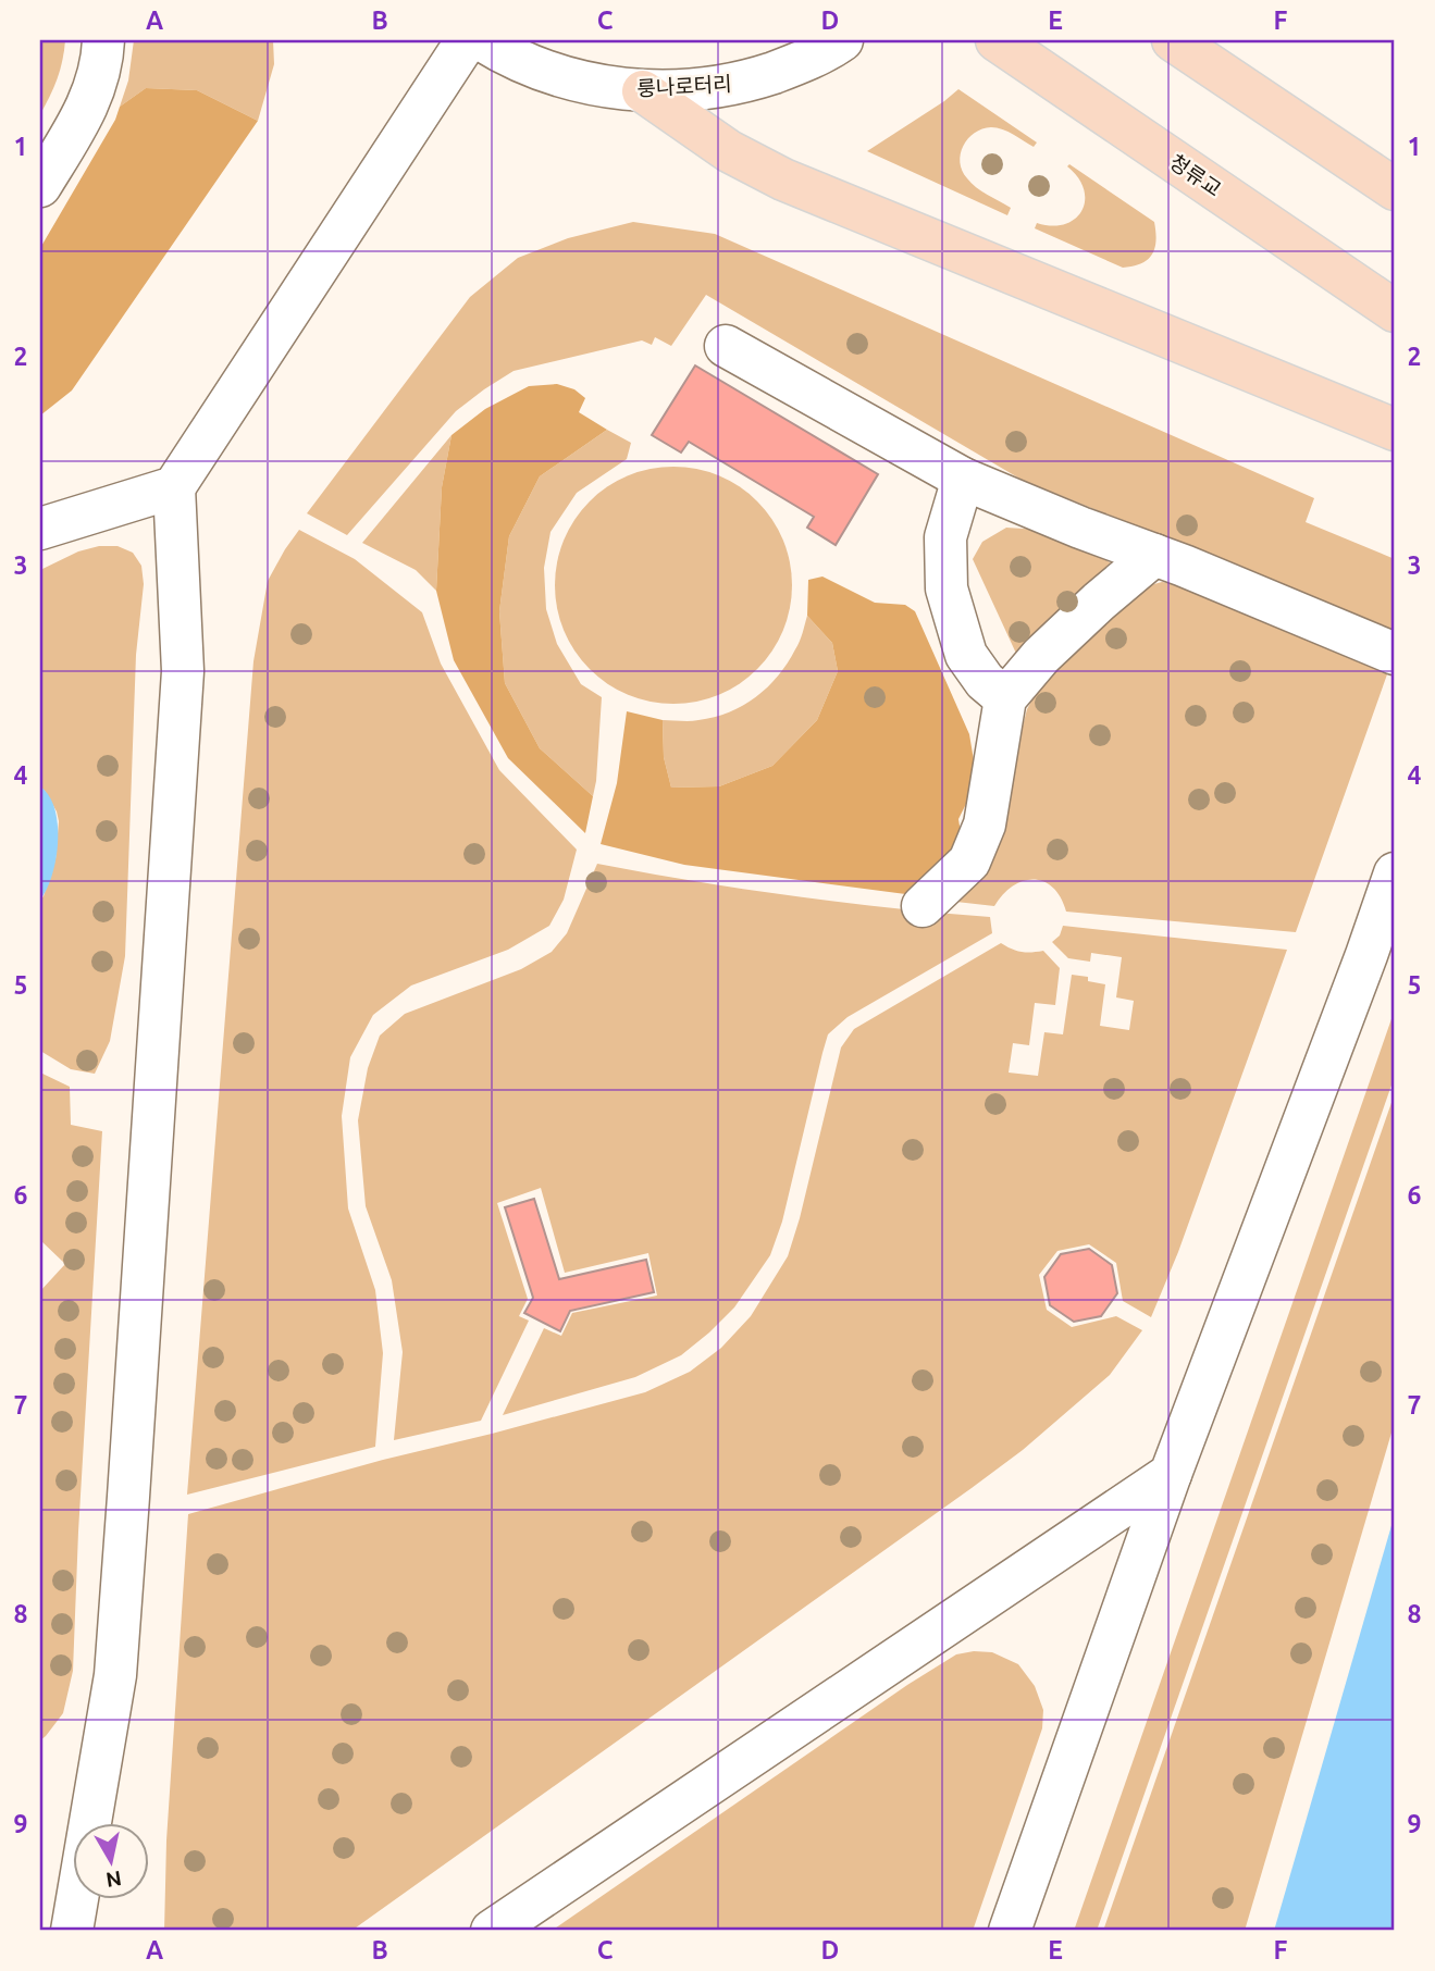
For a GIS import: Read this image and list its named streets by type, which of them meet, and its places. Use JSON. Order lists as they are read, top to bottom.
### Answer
{
  "streets": {
    "main road": ["청류교"],
    "street": ["룽나로터리"]
  },
  "north": "bottom",
  "grid": {
    "columns": [
      "A",
      "B",
      "C",
      "D",
      "E",
      "F"
    ],
    "rows": [
      "1",
      "2",
      "3",
      "4",
      "5",
      "6",
      "7",
      "8",
      "9"
    ]
  }
}
